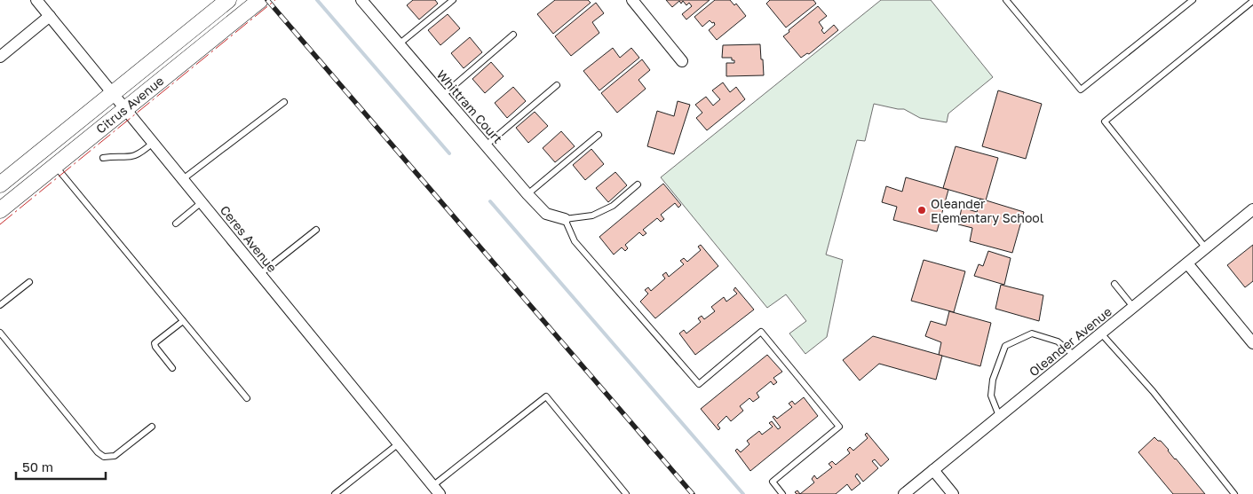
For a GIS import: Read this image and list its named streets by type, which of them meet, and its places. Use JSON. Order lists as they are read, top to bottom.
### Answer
{
  "streets": {
    "main road": ["Citrus Avenue"],
    "street": ["Whittram Court", "Ceres Avenue", "Oleander Avenue"]
  },
  "crossings": [
    ["Citrus Avenue", "Ceres Avenue"]
  ],
  "places": ["Oleander Elementary School"],
  "scale_bar": "50 m"
}
